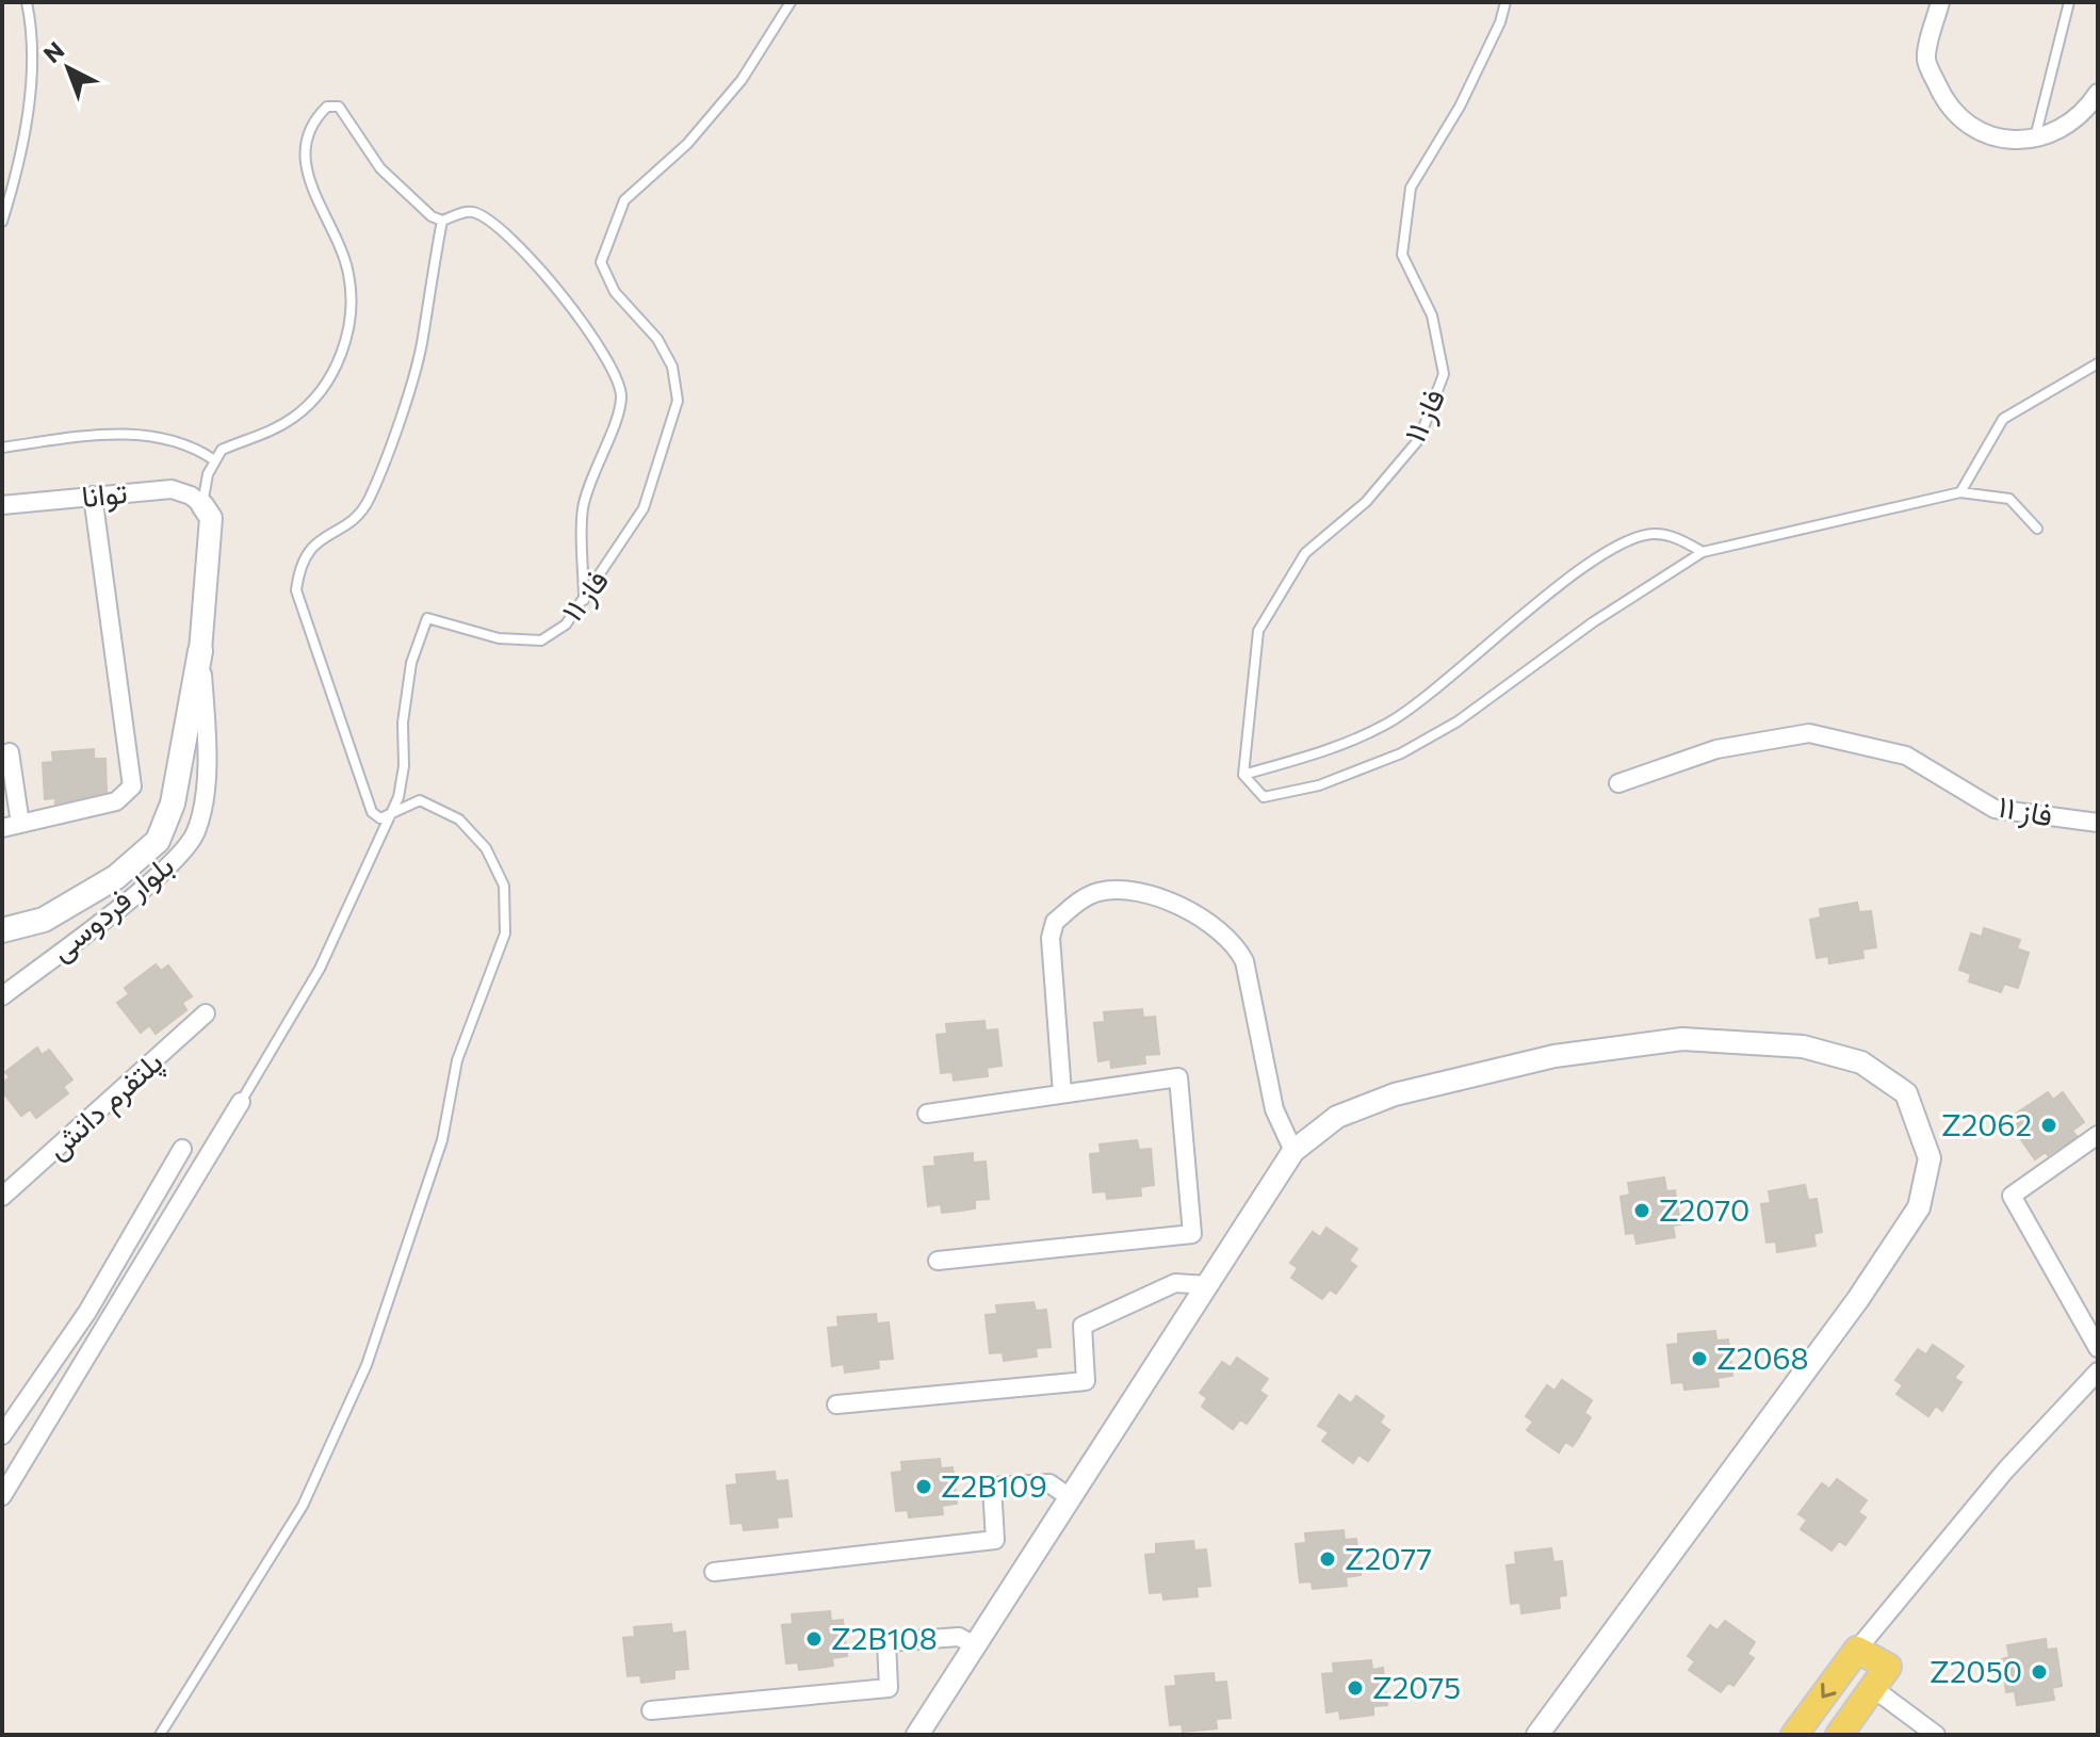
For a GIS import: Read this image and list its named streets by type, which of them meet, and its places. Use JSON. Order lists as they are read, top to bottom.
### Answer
{
  "streets": {
    "main road": ["بلوار فردوسی"],
    "street": ["فاز ۱۱", "توانا", "پلتفرم دانش"]
  },
  "crossings": [
    ["توانا", "بلوار فردوسی"]
  ],
  "places": [
    "Z2062",
    "Z2070",
    "Z2068",
    "Z2B109",
    "Z2077",
    "Z2B108",
    "Z2050",
    "Z2075"
  ],
  "north": "top left"
}
